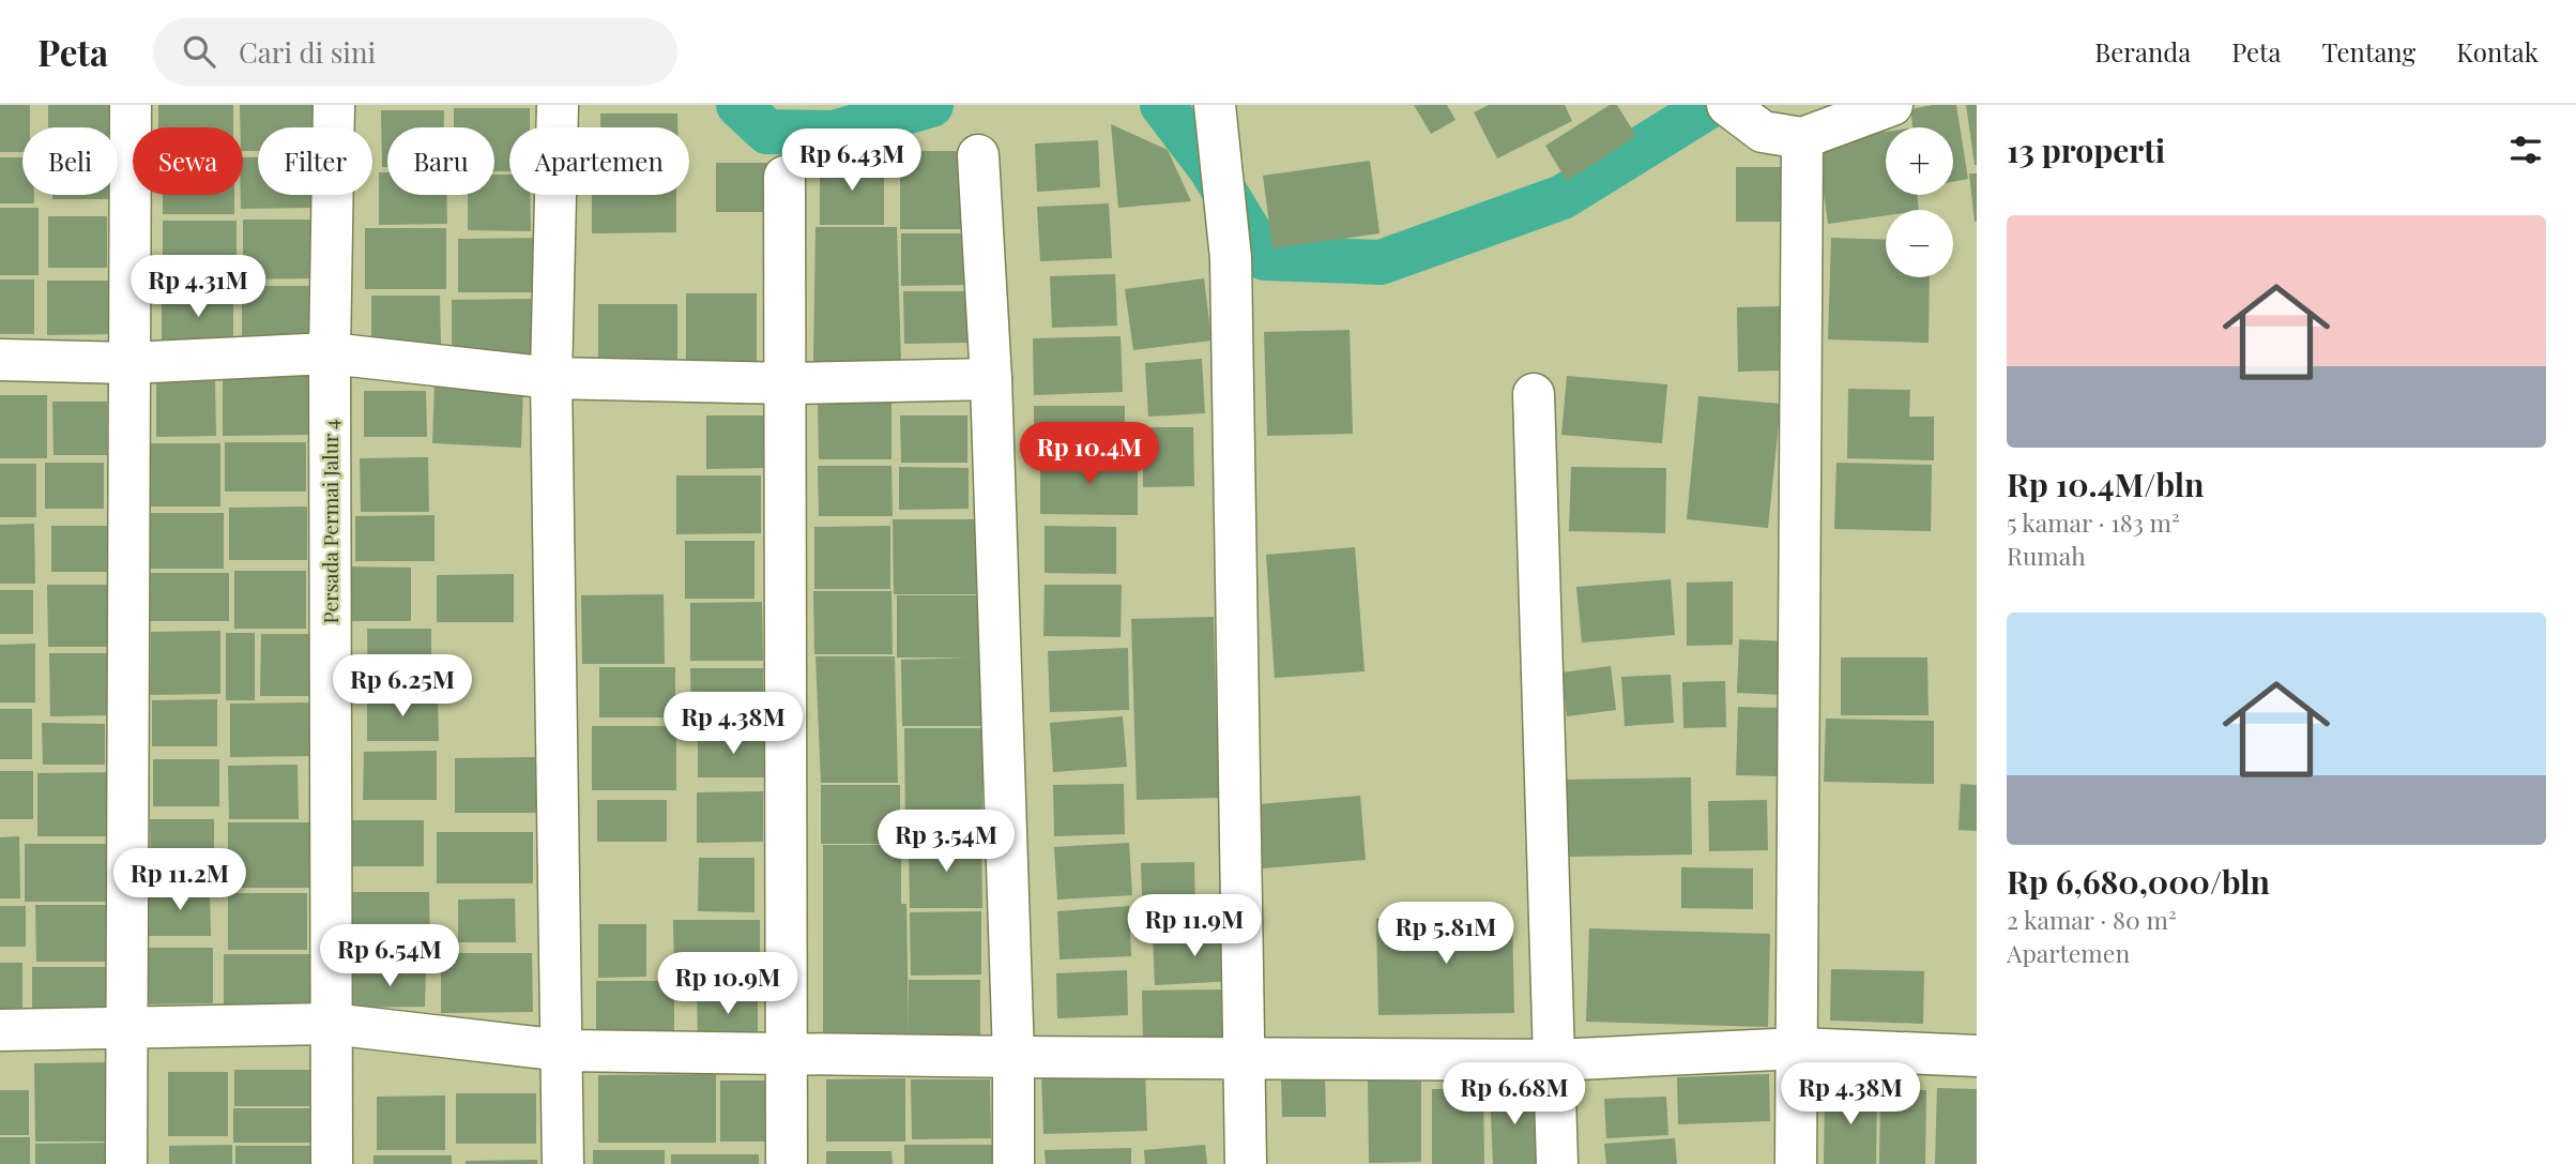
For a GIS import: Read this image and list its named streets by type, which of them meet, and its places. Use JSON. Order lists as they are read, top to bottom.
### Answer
{
  "streets": {
    "street": ["Persada Permai Jalur 4"]
  },
  "page": {
    "header": "Peta",
    "search": "Cari di sini",
    "nav": [
      "Beranda",
      "Peta",
      "Tentang",
      "Kontak"
    ],
    "heading": "13 properti",
    "map_buttons": ["+", "−"],
    "chip": [
      "Beli",
      "Sewa",
      "Filter",
      "Baru",
      "Apartemen"
    ],
    "price": [
      "Rp 6.43M",
      "Rp 4.31M",
      "Rp 10.4M",
      "Rp 6.25M",
      "Rp 4.38M",
      "Rp 3.54M",
      "Rp 11.2M",
      "Rp 11.9M",
      "Rp 5.81M",
      "Rp 6.54M",
      "Rp 10.9M",
      "Rp 6.68M",
      "Rp 4.38M"
    ],
    "list": [
      {
        "name": "Rp 10.4M/bln",
        "note": "5 kamar · 183 m² · Rumah"
      },
      {
        "name": "Rp 6,680,000/bln",
        "note": "2 kamar · 80 m² · Apartemen"
      }
    ]
  }
}
